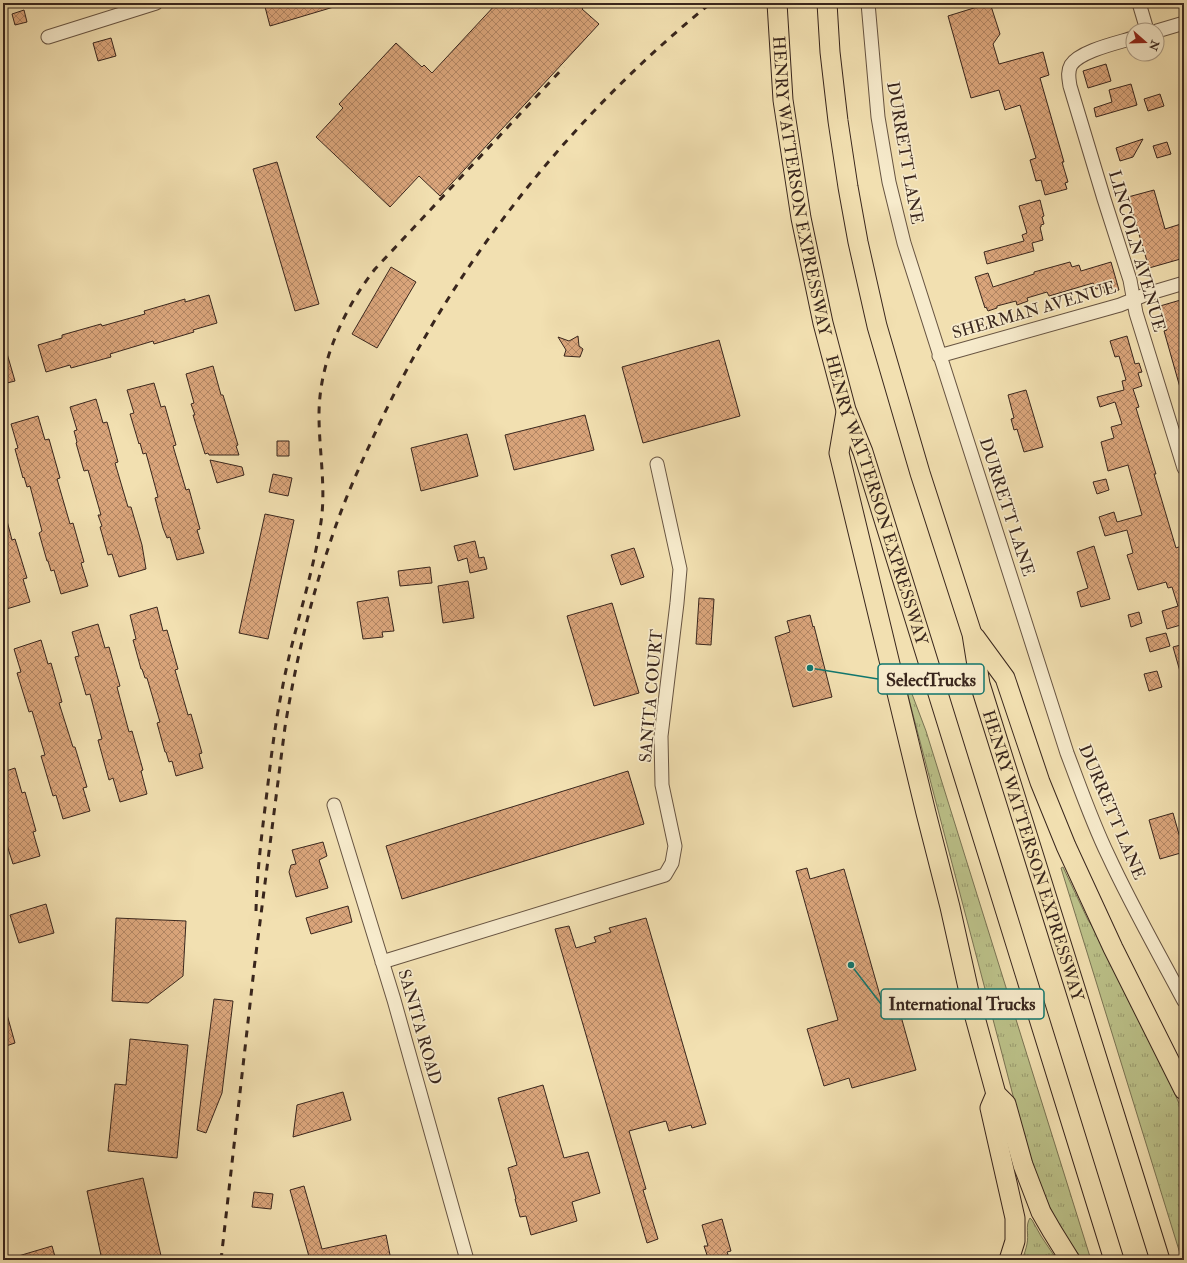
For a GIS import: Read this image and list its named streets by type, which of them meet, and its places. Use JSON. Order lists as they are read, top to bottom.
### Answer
{
  "streets": {
    "highway": ["HENRY WATTERSON EXPRESSWAY"],
    "street": [
      "DURRETT LANE",
      "LINCOLN AVENUE",
      "SHERMAN AVENUE",
      "SANITA COURT",
      "SANITA ROAD"
    ]
  },
  "crossings": [
    ["DURRETT LANE", "SHERMAN AVENUE"],
    ["LINCOLN AVENUE", "SHERMAN AVENUE"],
    ["SANITA COURT", "SANITA ROAD"]
  ],
  "places": ["SelectTrucks", "International Trucks"],
  "north": "right"
}
